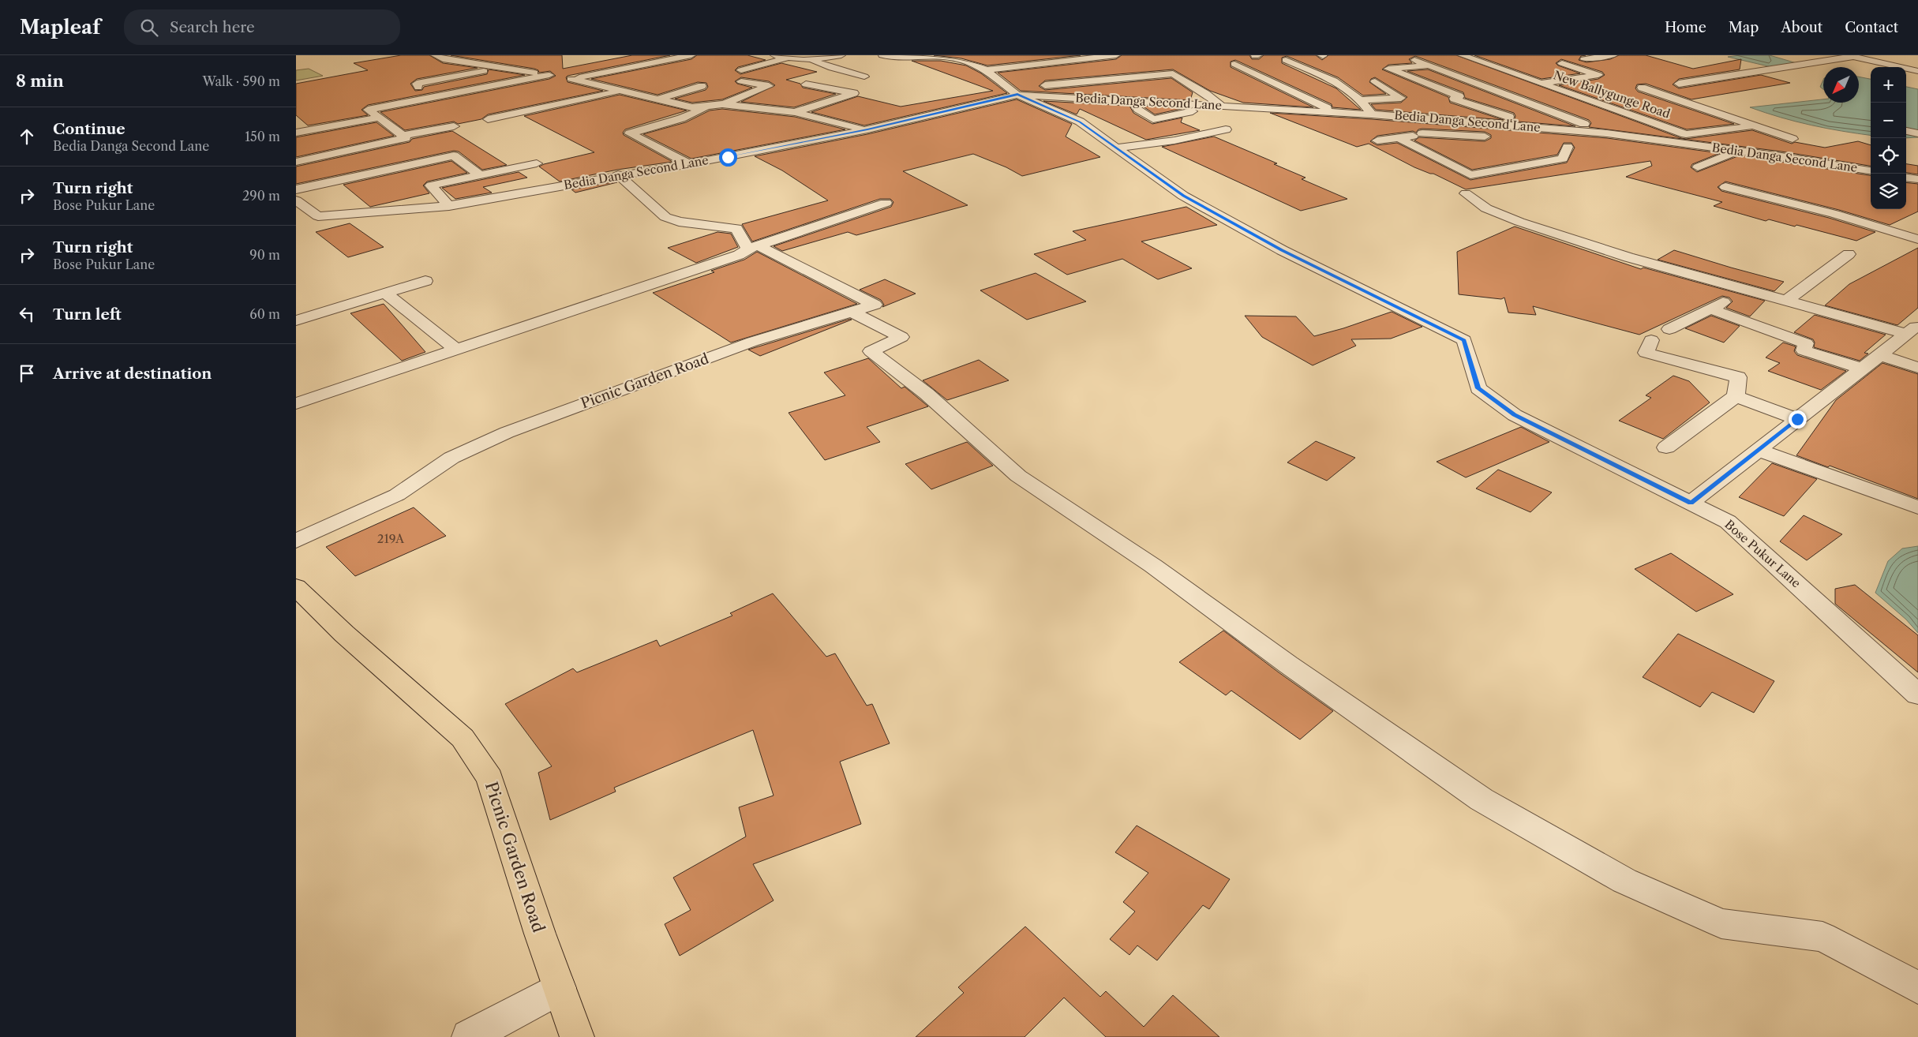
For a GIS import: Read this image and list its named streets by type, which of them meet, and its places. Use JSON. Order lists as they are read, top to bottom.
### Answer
{
  "streets": {
    "main road": ["Picnic Garden Road"],
    "street": ["New Ballygunge Road", "Bedia Danga Second Lane", "Bose Pukur Lane"]
  },
  "crossings": [
    ["New Ballygunge Road", "Bedia Danga Second Lane"],
    ["Bedia Danga Second Lane", "Bose Pukur Lane"]
  ],
  "house_numbers": ["219A"],
  "north": "bottom left",
  "page": {
    "header": "Mapleaf",
    "search": "Search here",
    "nav": [
      "Home",
      "Map",
      "About",
      "Contact"
    ],
    "heading": ["8 min", "Walk · 590 m"],
    "map_buttons": ["+", "−"],
    "list": [
      ["Continue", "Bedia Danga Second Lane", "150 m"],
      ["Turn right", "Bose Pukur Lane", "290 m"],
      ["Turn right", "Bose Pukur Lane", "90 m"],
      ["Turn left", "60 m"],
      "Arrive at destination"
    ]
  }
}
